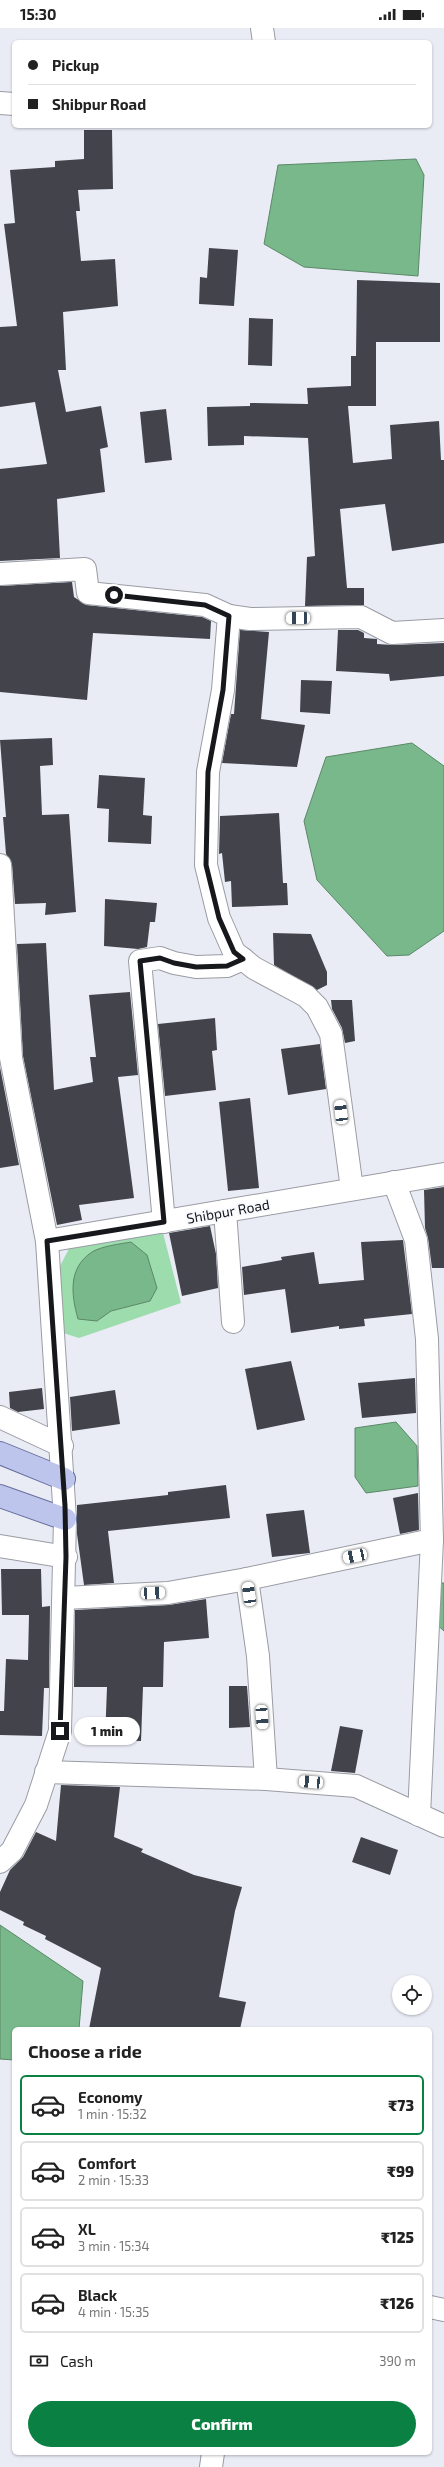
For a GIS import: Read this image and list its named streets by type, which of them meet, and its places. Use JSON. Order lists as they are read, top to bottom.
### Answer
{
  "streets": {
    "street": ["Shibpur Road"]
  },
  "page": {
    "status": "15:30",
    "banner": ["Pickup", "Shibpur Road"],
    "bubble": "1 min",
    "heading": "Choose a ride",
    "list": [
      {
        "name": "Economy",
        "note": "1 min · 15:32",
        "value": "₹73"
      },
      {
        "name": "Comfort",
        "note": "2 min · 15:33",
        "value": "₹99"
      },
      {
        "name": "XL",
        "note": "3 min · 15:34",
        "value": "₹125"
      },
      {
        "name": "Black",
        "note": "4 min · 15:35",
        "value": "₹126"
      }
    ],
    "pay": ["Cash", "390 m"],
    "buttons": "Confirm"
  }
}
